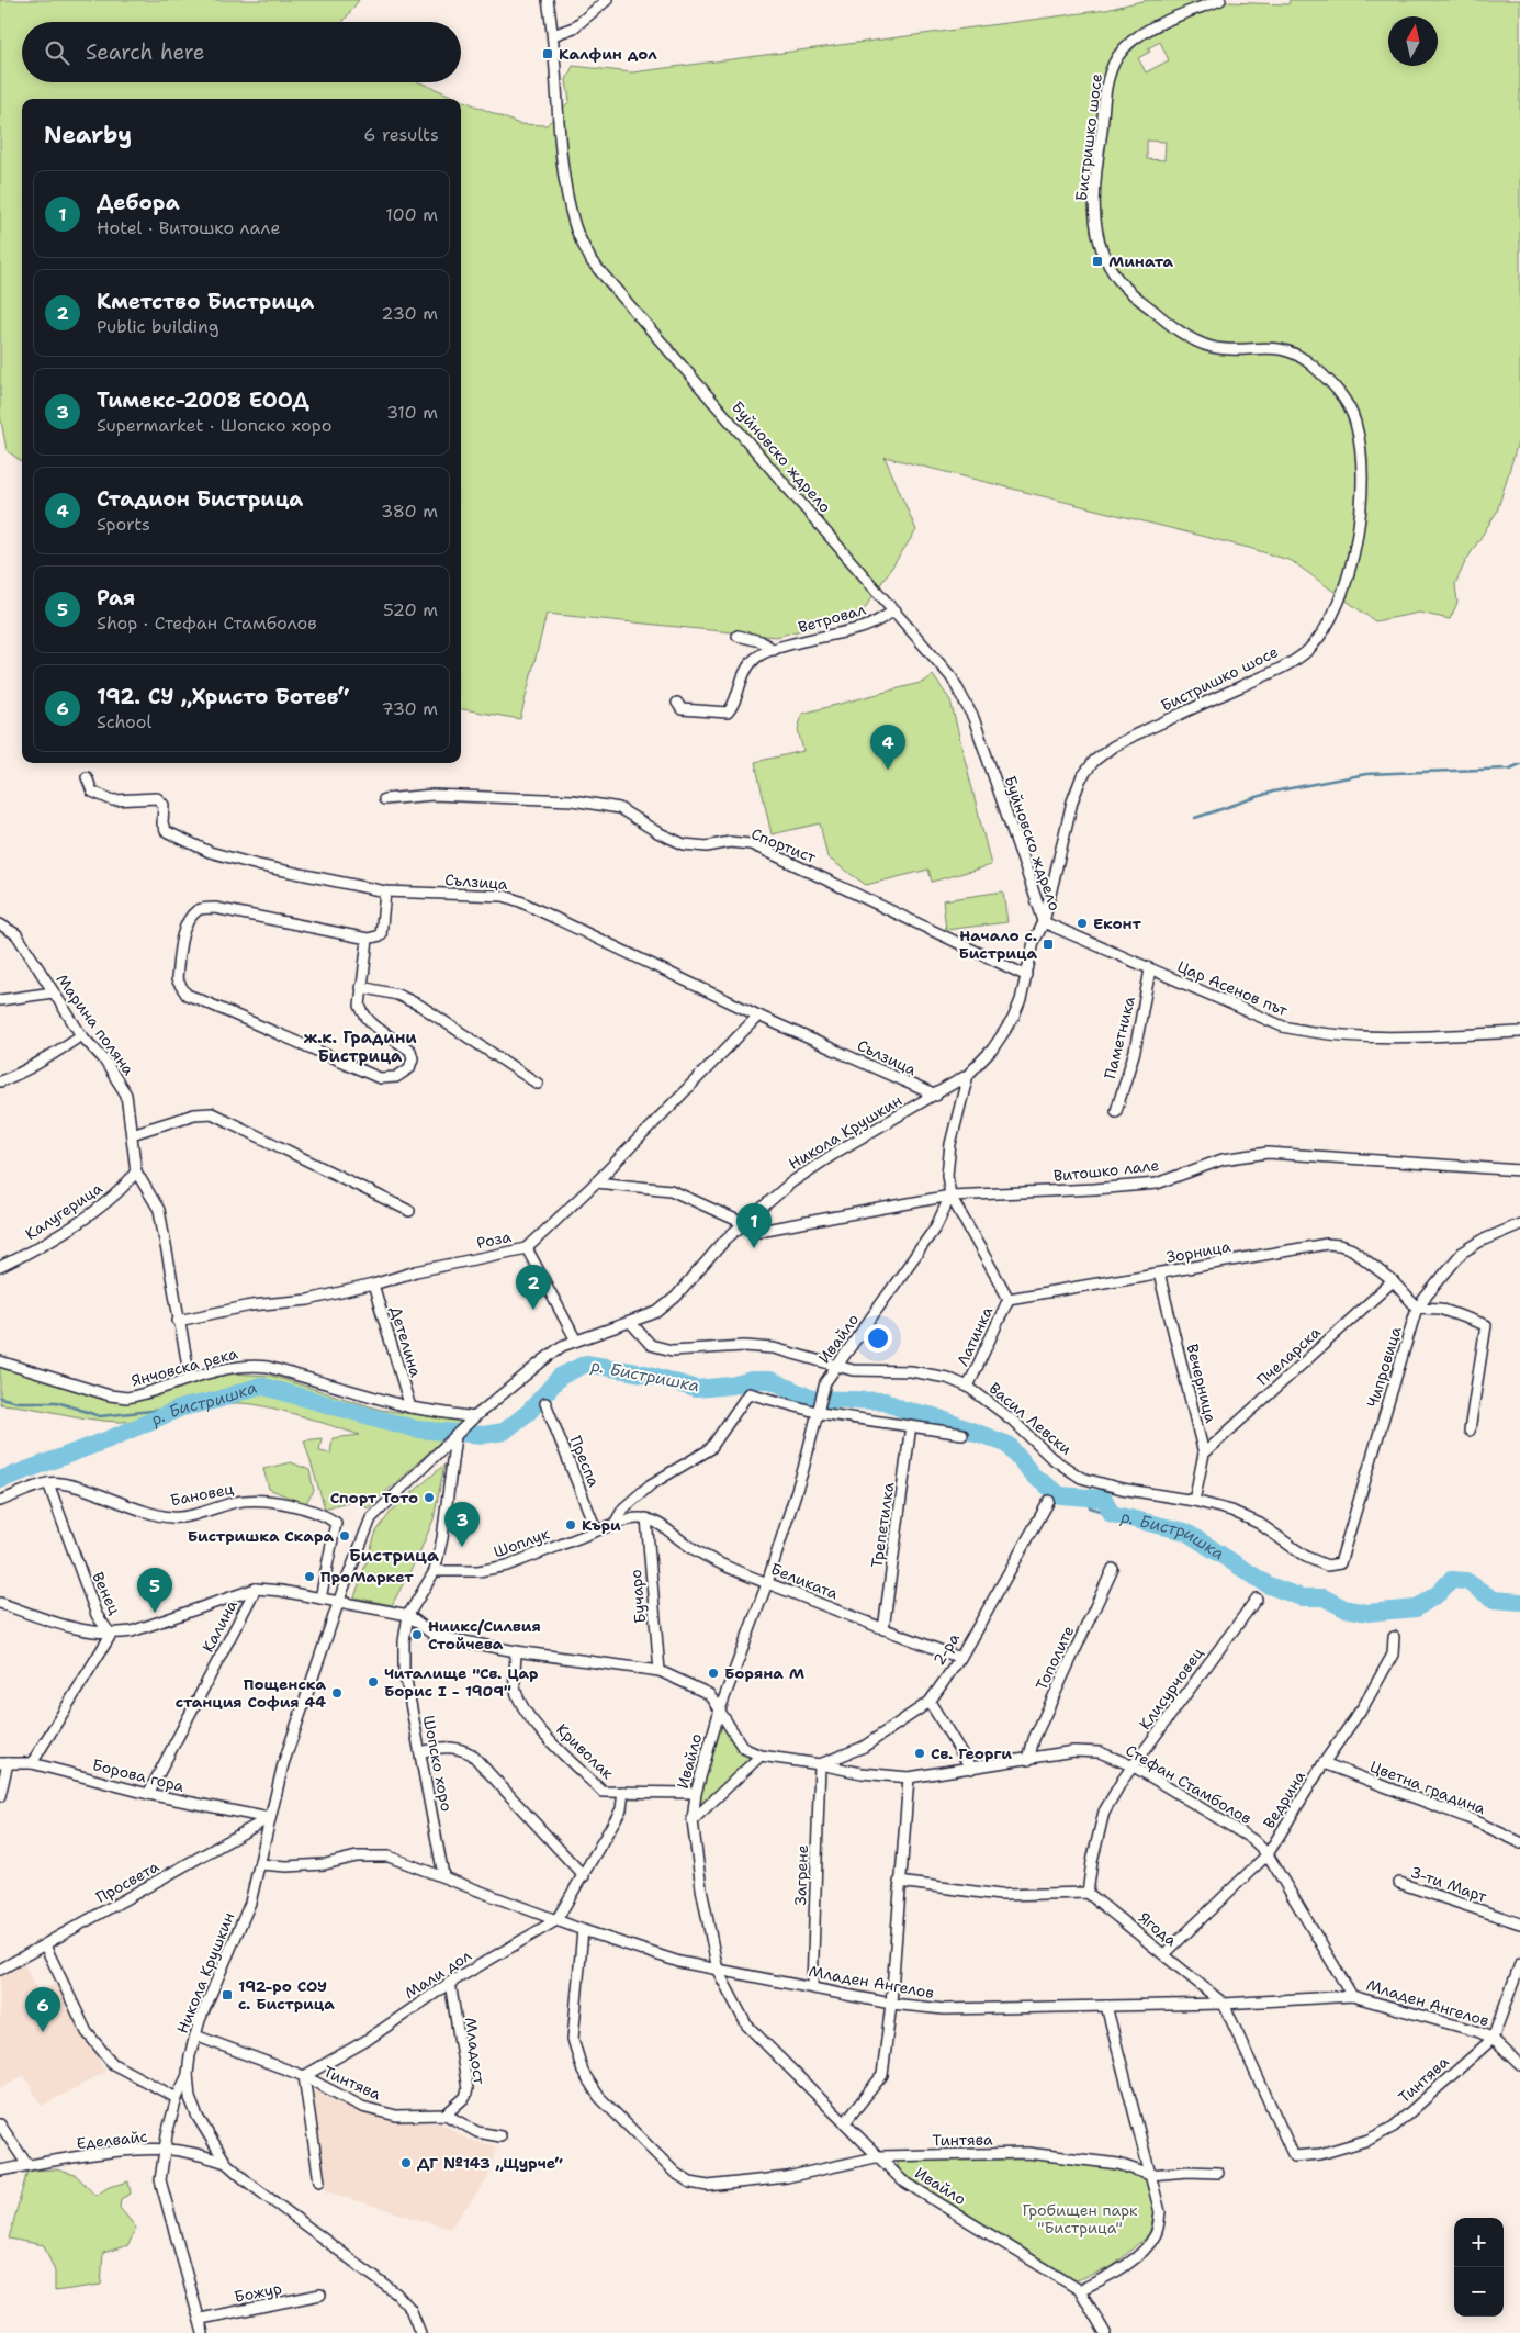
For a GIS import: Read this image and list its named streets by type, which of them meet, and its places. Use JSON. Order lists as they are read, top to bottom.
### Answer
{
  "streets": {
    "street": [
      "Бистришко шосе",
      "Буйновско ждрело",
      "Ветровал",
      "Спортист",
      "Сълзица",
      "Цар Асенов път",
      "Марина поляна",
      "Паметника",
      "Никола Крушкин",
      "Витошко лале",
      "Калугерица",
      "Роза",
      "Зорница",
      "Латинка",
      "Ивайло",
      "Детелина",
      "Пчеларска",
      "Янчовска река",
      "Чипровица",
      "Вечерница",
      "Васил Левски",
      "Преспа",
      "Бановец",
      "Трепетилка",
      "Шоплук",
      "Беликата",
      "Венец",
      "Бучаро",
      "Калина",
      "2-ра",
      "Тополите",
      "Клисурчовец",
      "Криволак",
      "Шопско хоро",
      "Борова гора",
      "Стефан Стамболов",
      "Цветна градина",
      "Ведрина",
      "Загрене",
      "Просвета",
      "3-ти Март",
      "Ягода",
      "Мали дол",
      "Младен Ангелов",
      "Младост",
      "Тинтява",
      "Еделвайс",
      "Божур"
    ]
  },
  "crossings": [
    ["Бистришко шосе", "Буйновско ждрело"],
    ["Бистришко шосе", "Цар Асенов път"],
    ["Бистришко шосе", "Никола Крушкин"],
    ["Буйновско ждрело", "Ветровал"],
    ["Буйновско ждрело", "Цар Асенов път"],
    ["Буйновско ждрело", "Никола Крушкин"],
    ["Спортист", "Никола Крушкин"],
    ["Сълзица", "Никола Крушкин"],
    ["Сълзица", "Роза"],
    ["Цар Асенов път", "Паметника"],
    ["Цар Асенов път", "Никола Крушкин"],
    ["Марина поляна", "Калугерица"],
    ["Марина поляна", "Роза"],
    ["Марина поляна", "Янчовска река"],
    ["Никола Крушкин", "Янчовска река"],
    ["Никола Крушкин", "Васил Левски"],
    ["Никола Крушкин", "Шопско хоро"],
    ["Никола Крушкин", "Борова гора"],
    ["Никола Крушкин", "Стефан Стамболов"],
    ["Никола Крушкин", "Просвета"],
    ["Никола Крушкин", "Младен Ангелов"],
    ["Никола Крушкин", "Тинтява"],
    ["Никола Крушкин", "Еделвайс"],
    ["Витошко лале", "Ивайло"],
    ["Роза", "Детелина"],
    ["Зорница", "Латинка"],
    ["Зорница", "Пчеларска"],
    ["Зорница", "Чипровица"],
    ["Зорница", "Вечерница"],
    ["Латинка", "Васил Левски"],
    ["Ивайло", "Васил Левски"],
    ["Ивайло", "Беликата"],
    ["Ивайло", "Криволак"],
    ["Ивайло", "Стефан Стамболов"],
    ["Ивайло", "Младен Ангелов"],
    ["Ивайло", "Тинтява"],
    ["Детелина", "Янчовска река"],
    ["Пчеларска", "Вечерница"],
    ["Чипровица", "Васил Левски"],
    ["Вечерница", "Васил Левски"],
    ["Преспа", "Шоплук"],
    ["Бановец", "Венец"],
    ["Бановец", "Стефан Стамболов"],
    ["Трепетилка", "Беликата"],
    ["Шоплук", "Беликата"],
    ["Шоплук", "Бучаро"],
    ["Шоплук", "Шопско хоро"],
    ["Беликата", "Бучаро"],
    ["Беликата", "2-ра"],
    ["Венец", "Борова гора"],
    ["Венец", "Стефан Стамболов"],
    ["Бучаро", "Стефан Стамболов"],
    ["Калина", "Борова гора"],
    ["Калина", "Стефан Стамболов"],
    ["2-ра", "Стефан Стамболов"],
    ["2-ра", "Загрене"],
    ["Тополите", "Стефан Стамболов"],
    ["Клисурчовец", "Стефан Стамболов"],
    ["Клисурчовец", "Ягода"],
    ["Криволак", "Стефан Стамболов"],
    ["Криволак", "Мали дол"],
    ["Шопско хоро", "Стефан Стамболов"],
    ["Шопско хоро", "Младен Ангелов"],
    ["Борова гора", "Просвета"],
    ["Стефан Стамболов", "Ведрина"],
    ["Стефан Стамболов", "Загрене"],
    ["Стефан Стамболов", "Младен Ангелов"],
    ["Цветна градина", "Ведрина"],
    ["Ведрина", "Ягода"],
    ["Загрене", "Младен Ангелов"],
    ["Ягода", "Младен Ангелов"],
    ["Ягода", "Тинтява"],
    ["Мали дол", "Младен Ангелов"],
    ["Мали дол", "Младост"],
    ["Мали дол", "Тинтява"],
    ["Младен Ангелов", "Тинтява"],
    ["Младост", "Тинтява"]
  ],
  "districts": ["ж.к. Градини Бистрица", "Бистрица"],
  "water": ["р. Бистришка"],
  "parks": ["Гробищен парк \"Бистрица\""],
  "places": {
    "transit": [
      "Калфин дол",
      "Мината",
      "Начало с. Бистрица",
      "192-ро СОУ с. Бистрица"
    ],
    "other": [
      "Еконт",
      "Спорт Тото",
      "Къри",
      "Бистришка Скара",
      "ПроМаркет",
      "Ниикс/Силвия Стойчева",
      "Боряна М",
      "Читалище \"Св. Цар Борис I - 1909\"",
      "Пощенска станция София 44",
      "Св. Георги",
      "ДГ №143 „Щурче“"
    ]
  },
  "north": "top",
  "page": {
    "search": "Search here",
    "heading": ["Nearby", "6 results"],
    "list": [
      {
        "mark": "1",
        "name": "Дебора",
        "note": "Hotel · Витошко лале",
        "value": "100 m"
      },
      {
        "mark": "2",
        "name": "Кметство Бистрица",
        "note": "Public building",
        "value": "230 m"
      },
      {
        "mark": "3",
        "name": "Тимекс-2008 ЕООД",
        "note": "Supermarket · Шопско хоро",
        "value": "310 m"
      },
      {
        "mark": "4",
        "name": "Стадион Бистрица",
        "note": "Sports",
        "value": "380 m"
      },
      {
        "mark": "5",
        "name": "Рая",
        "note": "Shop · Стефан Стамболов",
        "value": "520 m"
      },
      {
        "mark": "6",
        "name": "192. СУ „Христо Ботев“",
        "note": "School",
        "value": "730 m"
      }
    ],
    "pins": [
      "4",
      "1",
      "2",
      "3",
      "5",
      "6"
    ],
    "map_buttons": ["+", "−"]
  }
}
